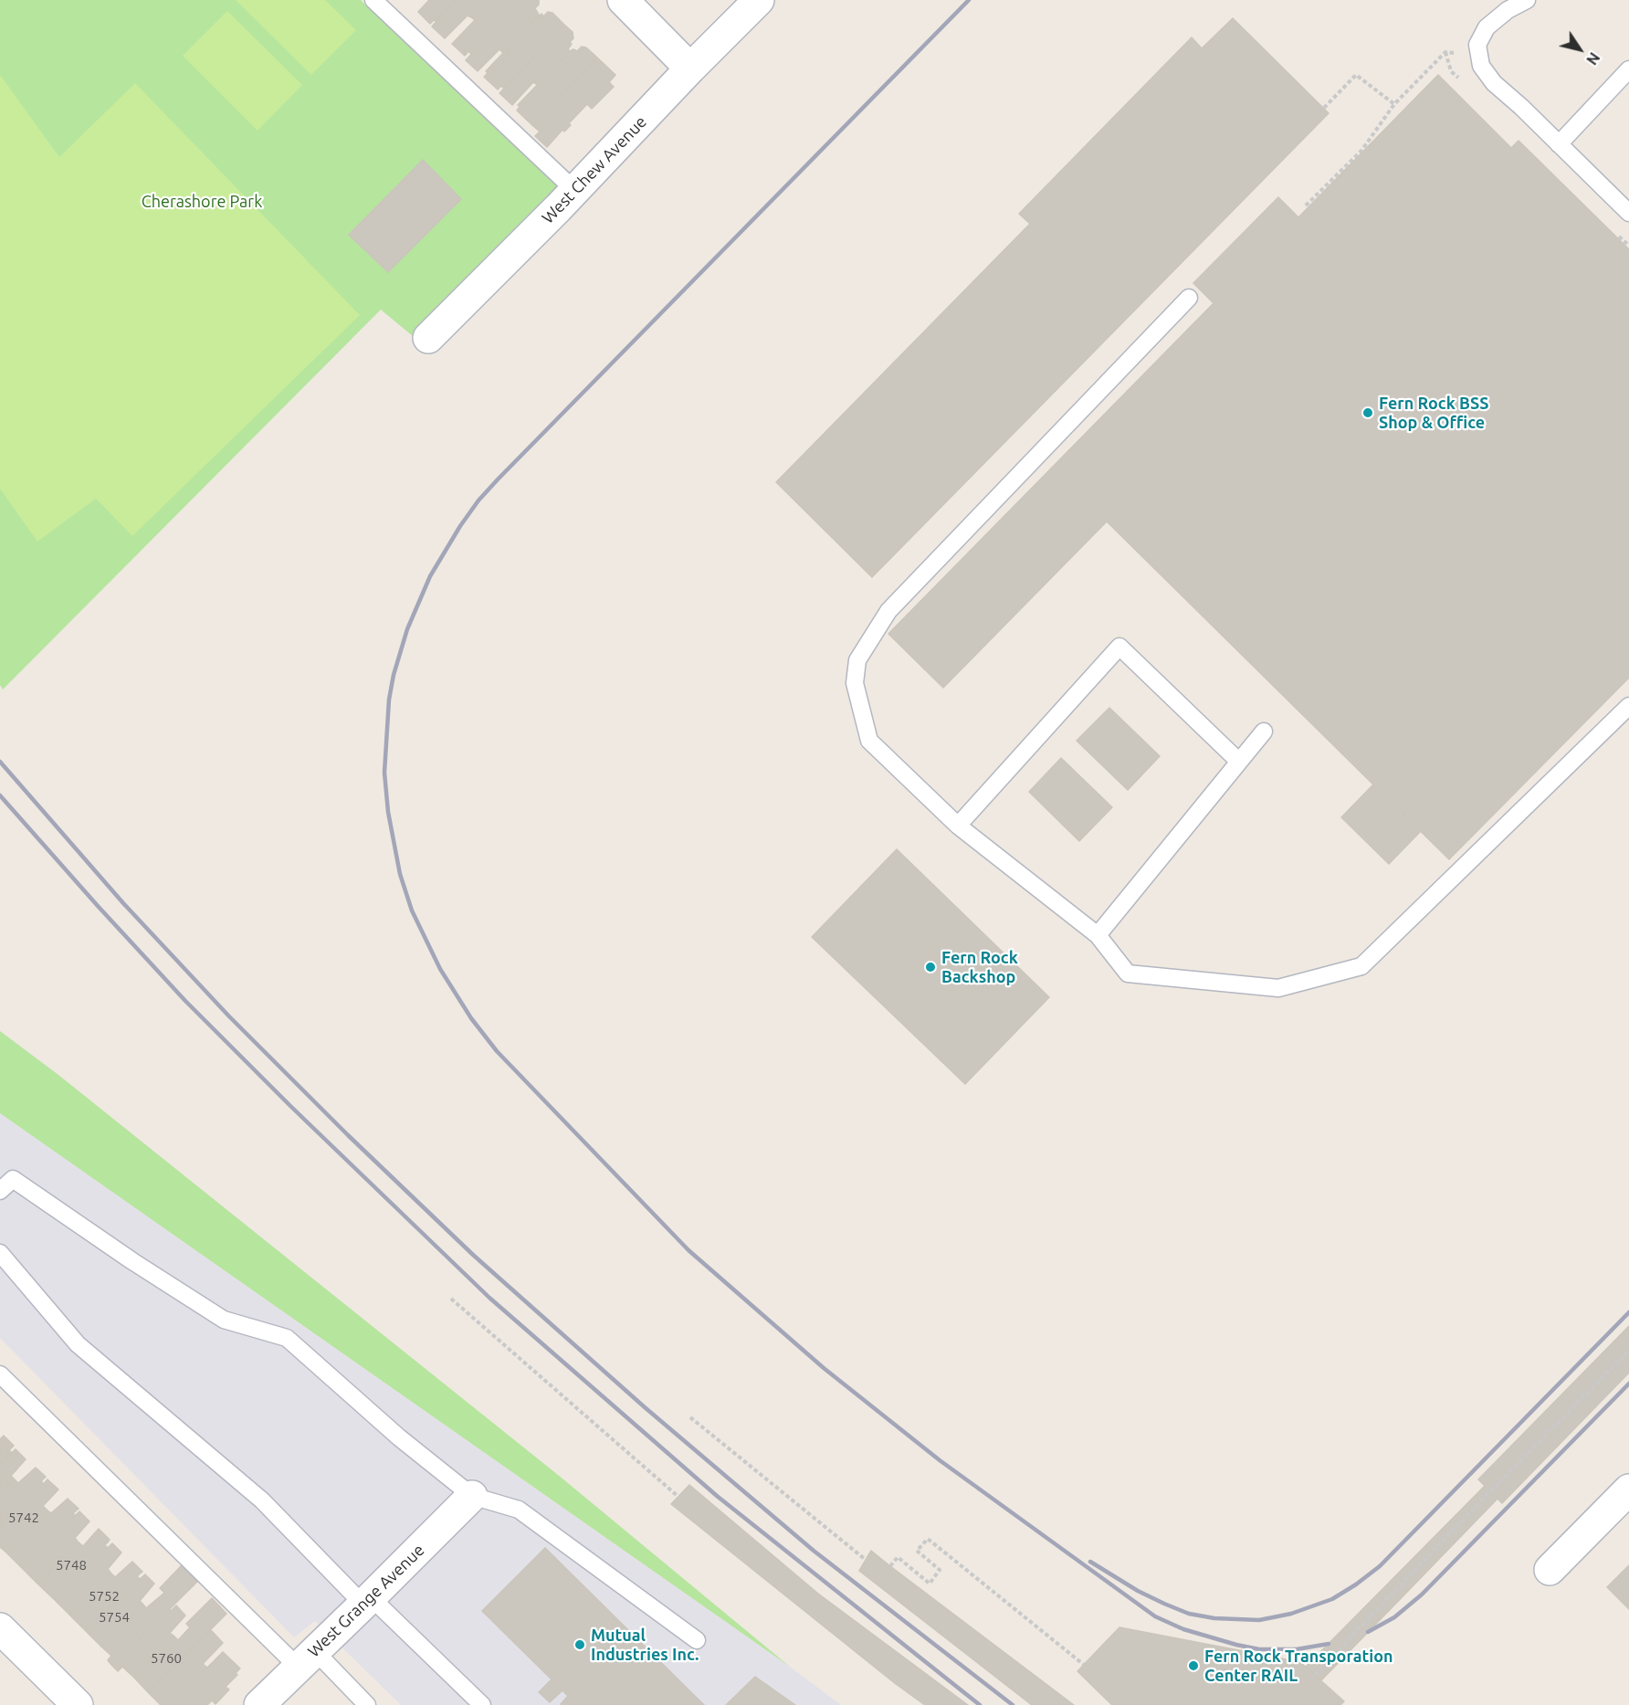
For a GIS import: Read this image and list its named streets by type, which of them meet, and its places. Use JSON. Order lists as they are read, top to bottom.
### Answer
{
  "streets": {
    "street": ["West Chew Avenue", "West Grange Avenue"]
  },
  "parks": ["Cherashore Park"],
  "places": [
    "Fern Rock BSS Shop & Office",
    "Fern Rock Backshop",
    "Mutual Industries Inc.",
    "Fern Rock Transporation Center RAIL"
  ],
  "house_numbers": [
    "5742",
    "5748",
    "5752",
    "5754",
    "5760"
  ],
  "north": "bottom right"
}
